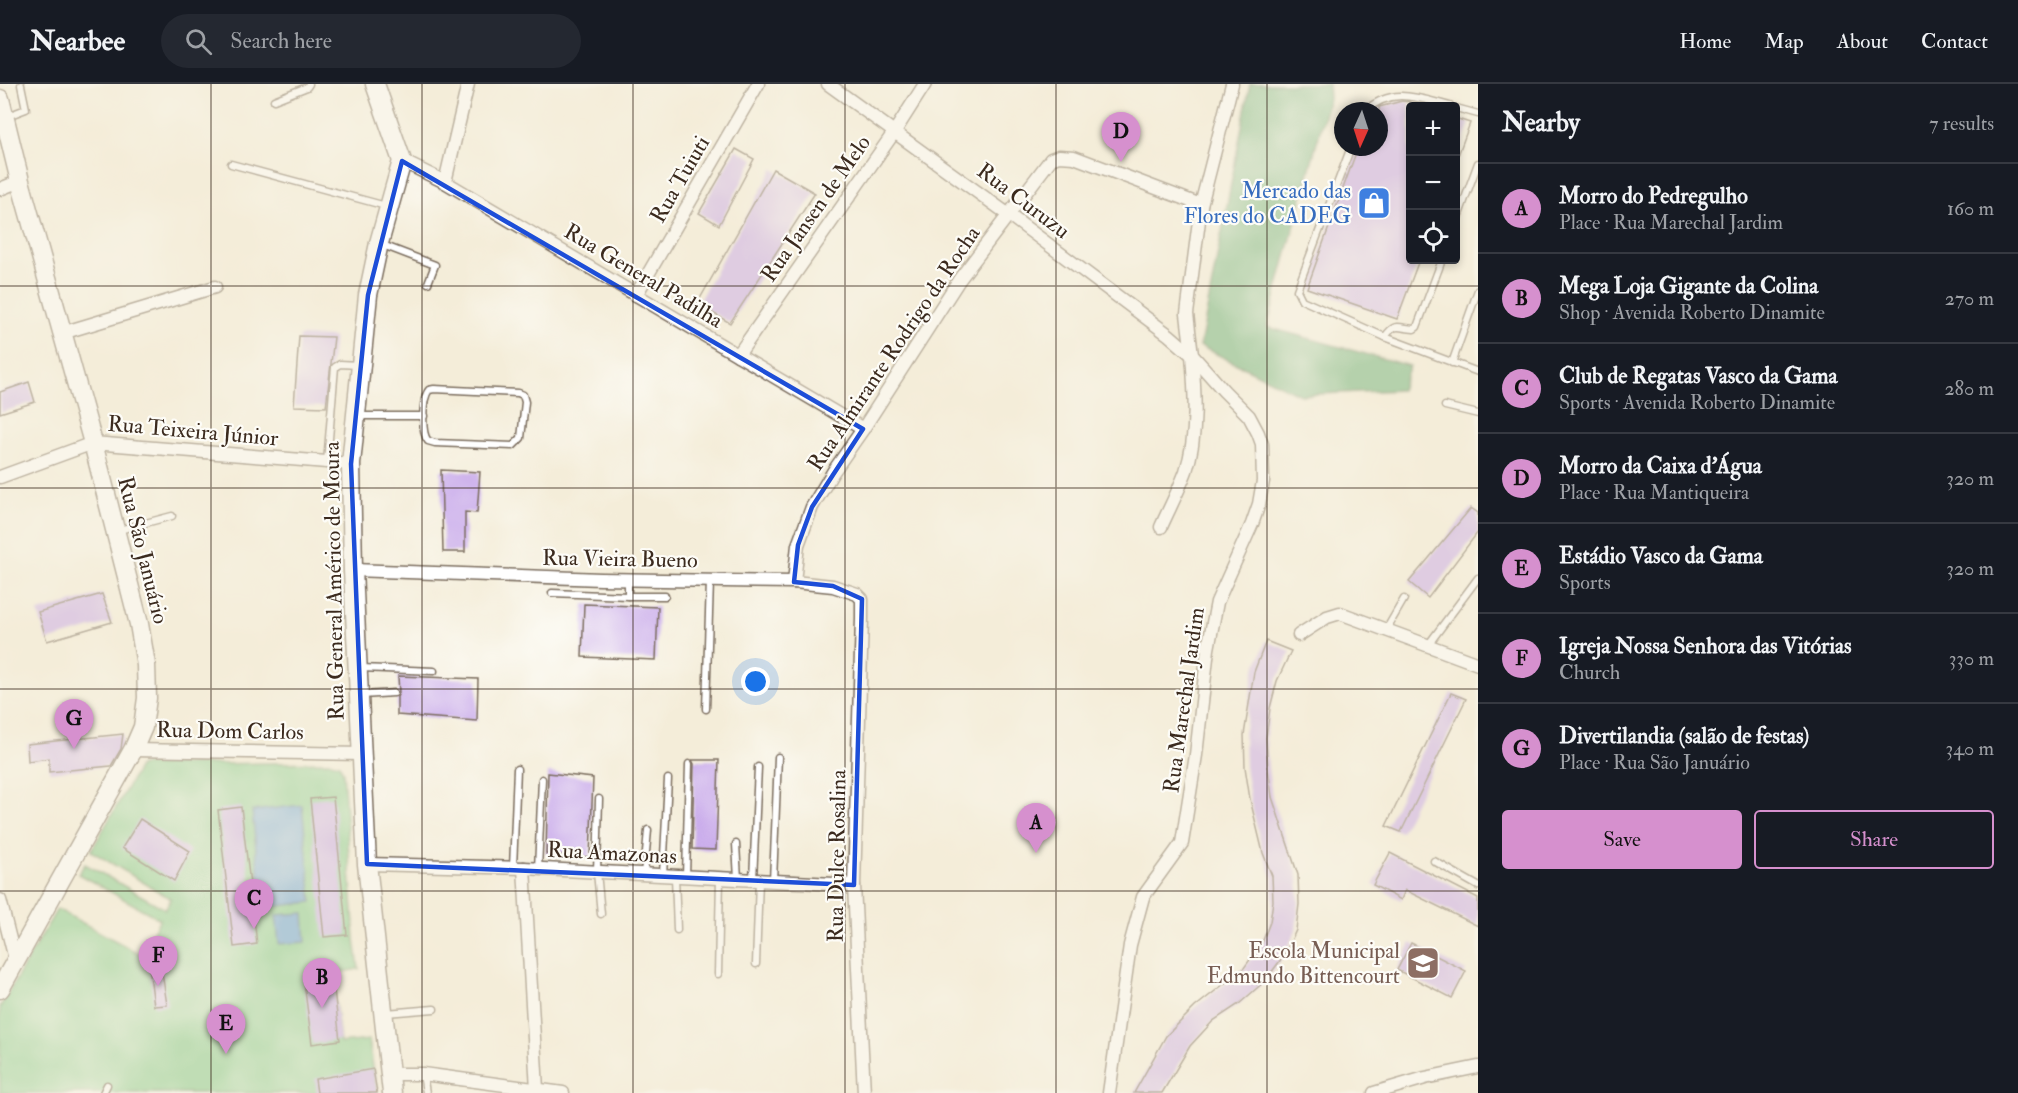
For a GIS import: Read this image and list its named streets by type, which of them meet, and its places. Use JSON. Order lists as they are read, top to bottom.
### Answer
{
  "streets": {
    "street": [
      "Rua Tuiuti",
      "Rua Curuzu",
      "Rua Jansen de Melo",
      "Rua General Padilha",
      "Rua Almirante Rodrigo da Rocha",
      "Rua Teixeira Júnior",
      "Rua São Januário",
      "Rua Vieira Bueno",
      "Rua General Américo de Moura",
      "Rua Marechal Jardim",
      "Rua Dom Carlos",
      "Rua Amazonas",
      "Rua Dulce Rosalina"
    ]
  },
  "crossings": [
    ["Rua Tuiuti", "Rua General Padilha"],
    ["Rua Curuzu", "Rua Jansen de Melo"],
    ["Rua Curuzu", "Rua Almirante Rodrigo da Rocha"],
    ["Rua Curuzu", "Rua Marechal Jardim"],
    ["Rua Jansen de Melo", "Rua General Padilha"],
    ["Rua General Padilha", "Rua Almirante Rodrigo da Rocha"],
    ["Rua General Padilha", "Rua General Américo de Moura"],
    ["Rua Almirante Rodrigo da Rocha", "Rua Vieira Bueno"],
    ["Rua Teixeira Júnior", "Rua São Januário"],
    ["Rua Teixeira Júnior", "Rua General Américo de Moura"],
    ["Rua São Januário", "Rua Dom Carlos"],
    ["Rua Vieira Bueno", "Rua General Américo de Moura"],
    ["Rua Vieira Bueno", "Rua Dulce Rosalina"],
    ["Rua General Américo de Moura", "Rua Dom Carlos"],
    ["Rua General Américo de Moura", "Rua Amazonas"],
    ["Rua Amazonas", "Rua Dulce Rosalina"]
  ],
  "places": {
    "shop": ["Mercado das Flores do CADEG"],
    "school or university": ["Escola Municipal Edmundo Bittencourt"]
  },
  "north": "bottom",
  "page": {
    "header": "Nearbee",
    "search": "Search here",
    "nav": [
      "Home",
      "Map",
      "About",
      "Contact"
    ],
    "heading": ["Nearby", "7 results"],
    "map_buttons": ["+", "−"],
    "pins": [
      "D",
      "G",
      "A",
      "C",
      "F",
      "B",
      "E"
    ],
    "list": [
      {
        "mark": "A",
        "name": "Morro do Pedregulho",
        "note": "Place · Rua Marechal Jardim",
        "value": "160 m"
      },
      {
        "mark": "B",
        "name": "Mega Loja Gigante da Colina",
        "note": "Shop · Avenida Roberto Dinamite",
        "value": "270 m"
      },
      {
        "mark": "C",
        "name": "Club de Regatas Vasco da Gama",
        "note": "Sports · Avenida Roberto Dinamite",
        "value": "280 m"
      },
      {
        "mark": "D",
        "name": "Morro da Caixa d'Água",
        "note": "Place · Rua Mantiqueira",
        "value": "320 m"
      },
      {
        "mark": "E",
        "name": "Estádio Vasco da Gama",
        "note": "Sports",
        "value": "320 m"
      },
      {
        "mark": "F",
        "name": "Igreja Nossa Senhora das Vitórias",
        "note": "Church",
        "value": "330 m"
      },
      {
        "mark": "G",
        "name": "Divertilandia (salão de festas)",
        "note": "Place · Rua São Januário",
        "value": "340 m"
      }
    ],
    "buttons": ["Save", "Share"]
  }
}
